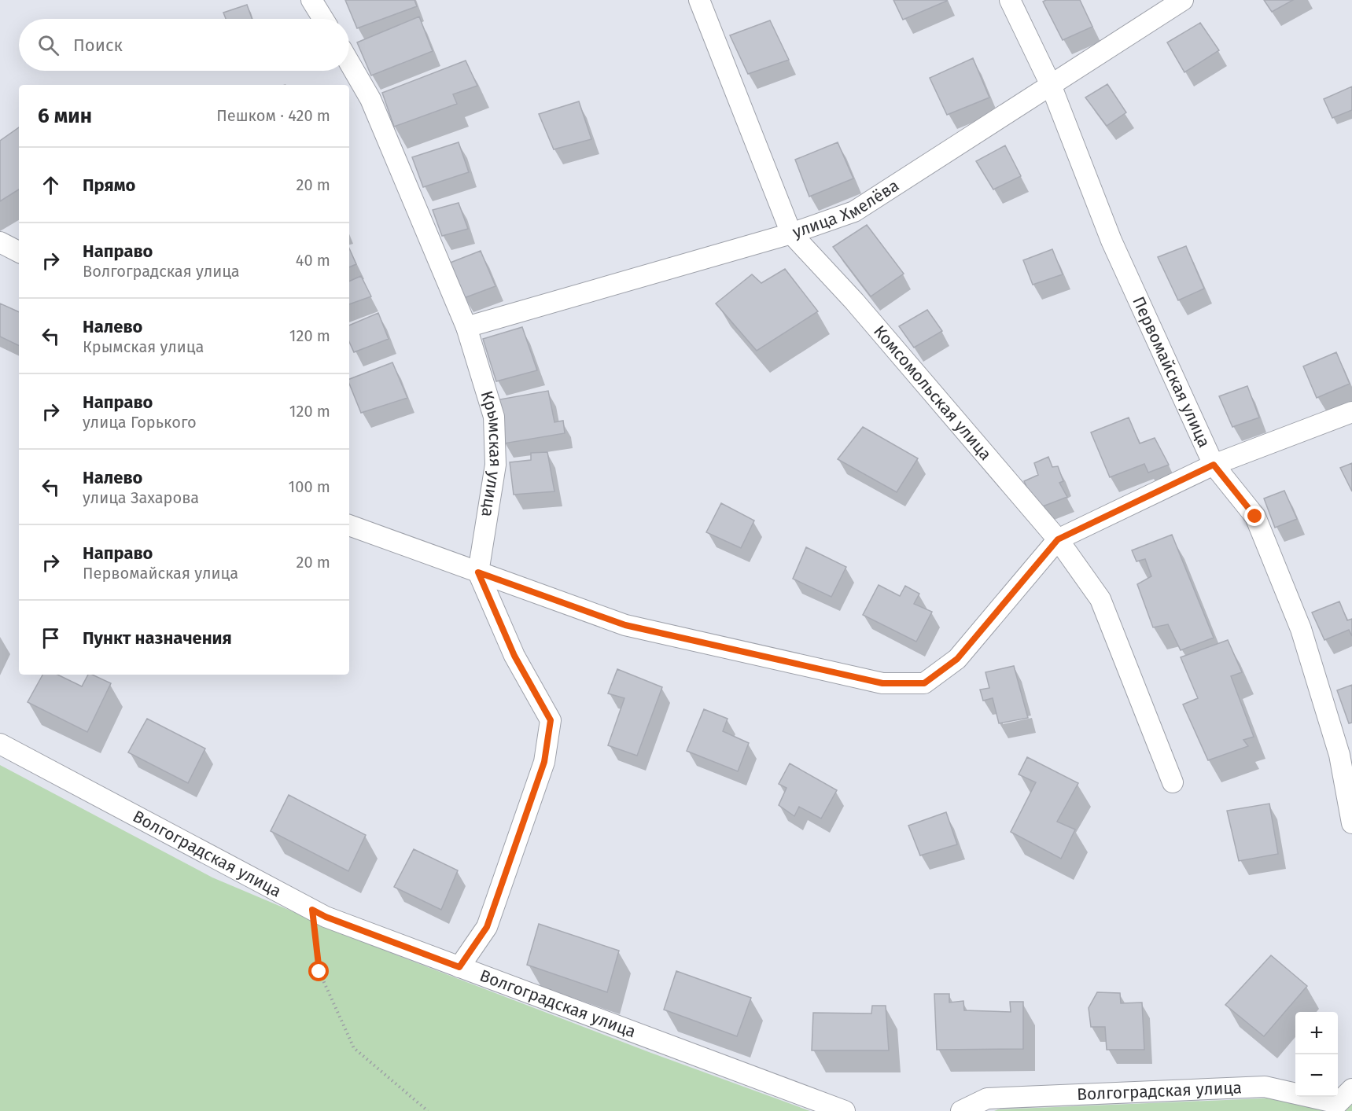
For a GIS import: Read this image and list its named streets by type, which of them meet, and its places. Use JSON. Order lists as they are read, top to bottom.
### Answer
{
  "streets": {
    "street": [
      "улица Хмелёва",
      "Первомайская улица",
      "Комсомольская улица",
      "Крымская улица",
      "Волгоградская улица"
    ]
  },
  "crossings": [
    ["улица Хмелёва", "Первомайская улица"],
    ["улица Хмелёва", "Комсомольская улица"],
    ["улица Хмелёва", "Крымская улица"]
  ],
  "page": {
    "search": "Поиск",
    "heading": ["6 мин", "Пешком · 420 m"],
    "list": [
      ["Прямо", "20 m"],
      ["Направо", "Волгоградская улица", "40 m"],
      ["Налево", "Крымская улица", "120 m"],
      ["Направо", "улица Горького", "120 m"],
      ["Налево", "улица Захарова", "100 m"],
      ["Направо", "Первомайская улица", "20 m"],
      "Пункт назначения"
    ],
    "map_buttons": ["+", "−"]
  }
}
